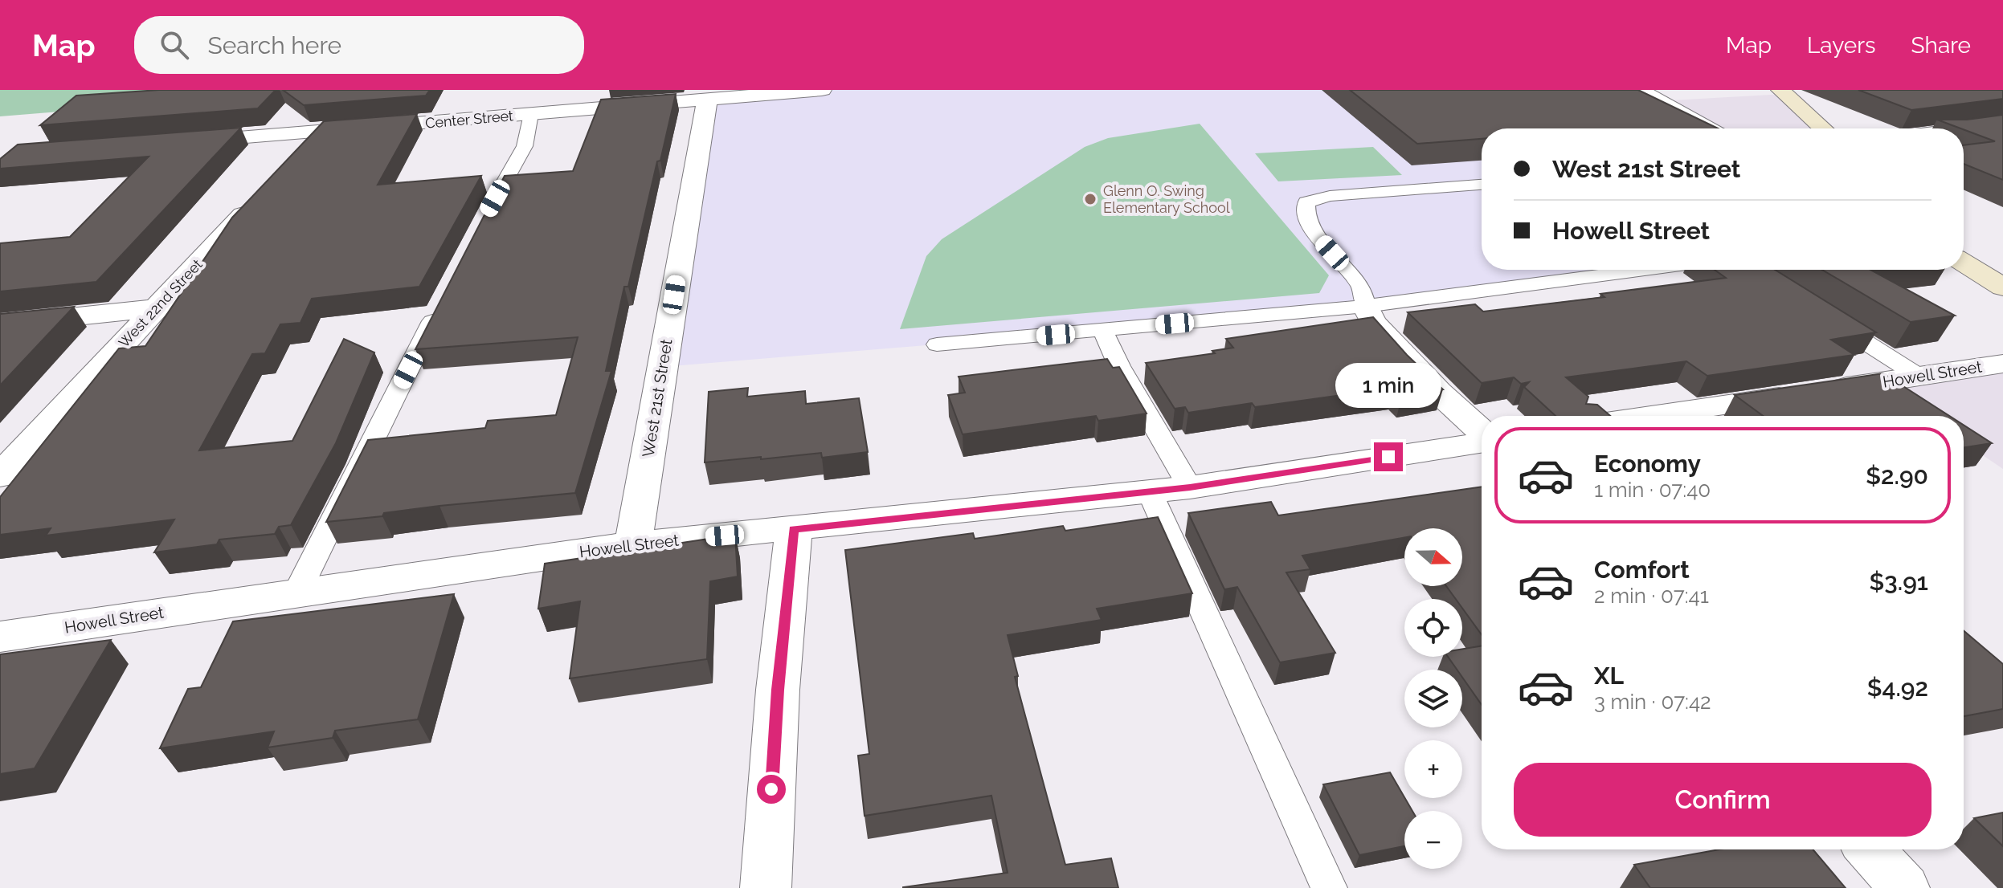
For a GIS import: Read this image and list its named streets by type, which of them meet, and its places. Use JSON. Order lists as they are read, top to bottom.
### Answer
{
  "streets": {
    "street": [
      "Center Street",
      "West 22nd Street",
      "Howell Street",
      "West 21st Street"
    ]
  },
  "crossings": [
    ["Center Street", "West 21st Street"],
    ["Howell Street", "West 21st Street"]
  ],
  "places": ["Glenn O. Swing Elementary School"],
  "north": "right",
  "page": {
    "header": "Map",
    "search": "Search here",
    "nav": ["Map", "Layers", "Share"],
    "banner": ["West 21st Street", "Howell Street"],
    "bubble": "1 min",
    "list": [
      {
        "name": "Economy",
        "note": "1 min · 07:40",
        "value": "$2.90"
      },
      {
        "name": "Comfort",
        "note": "2 min · 07:41",
        "value": "$3.91"
      },
      {
        "name": "XL",
        "note": "3 min · 07:42",
        "value": "$4.92"
      }
    ],
    "map_buttons": ["+", "−"],
    "buttons": "Confirm"
  }
}
